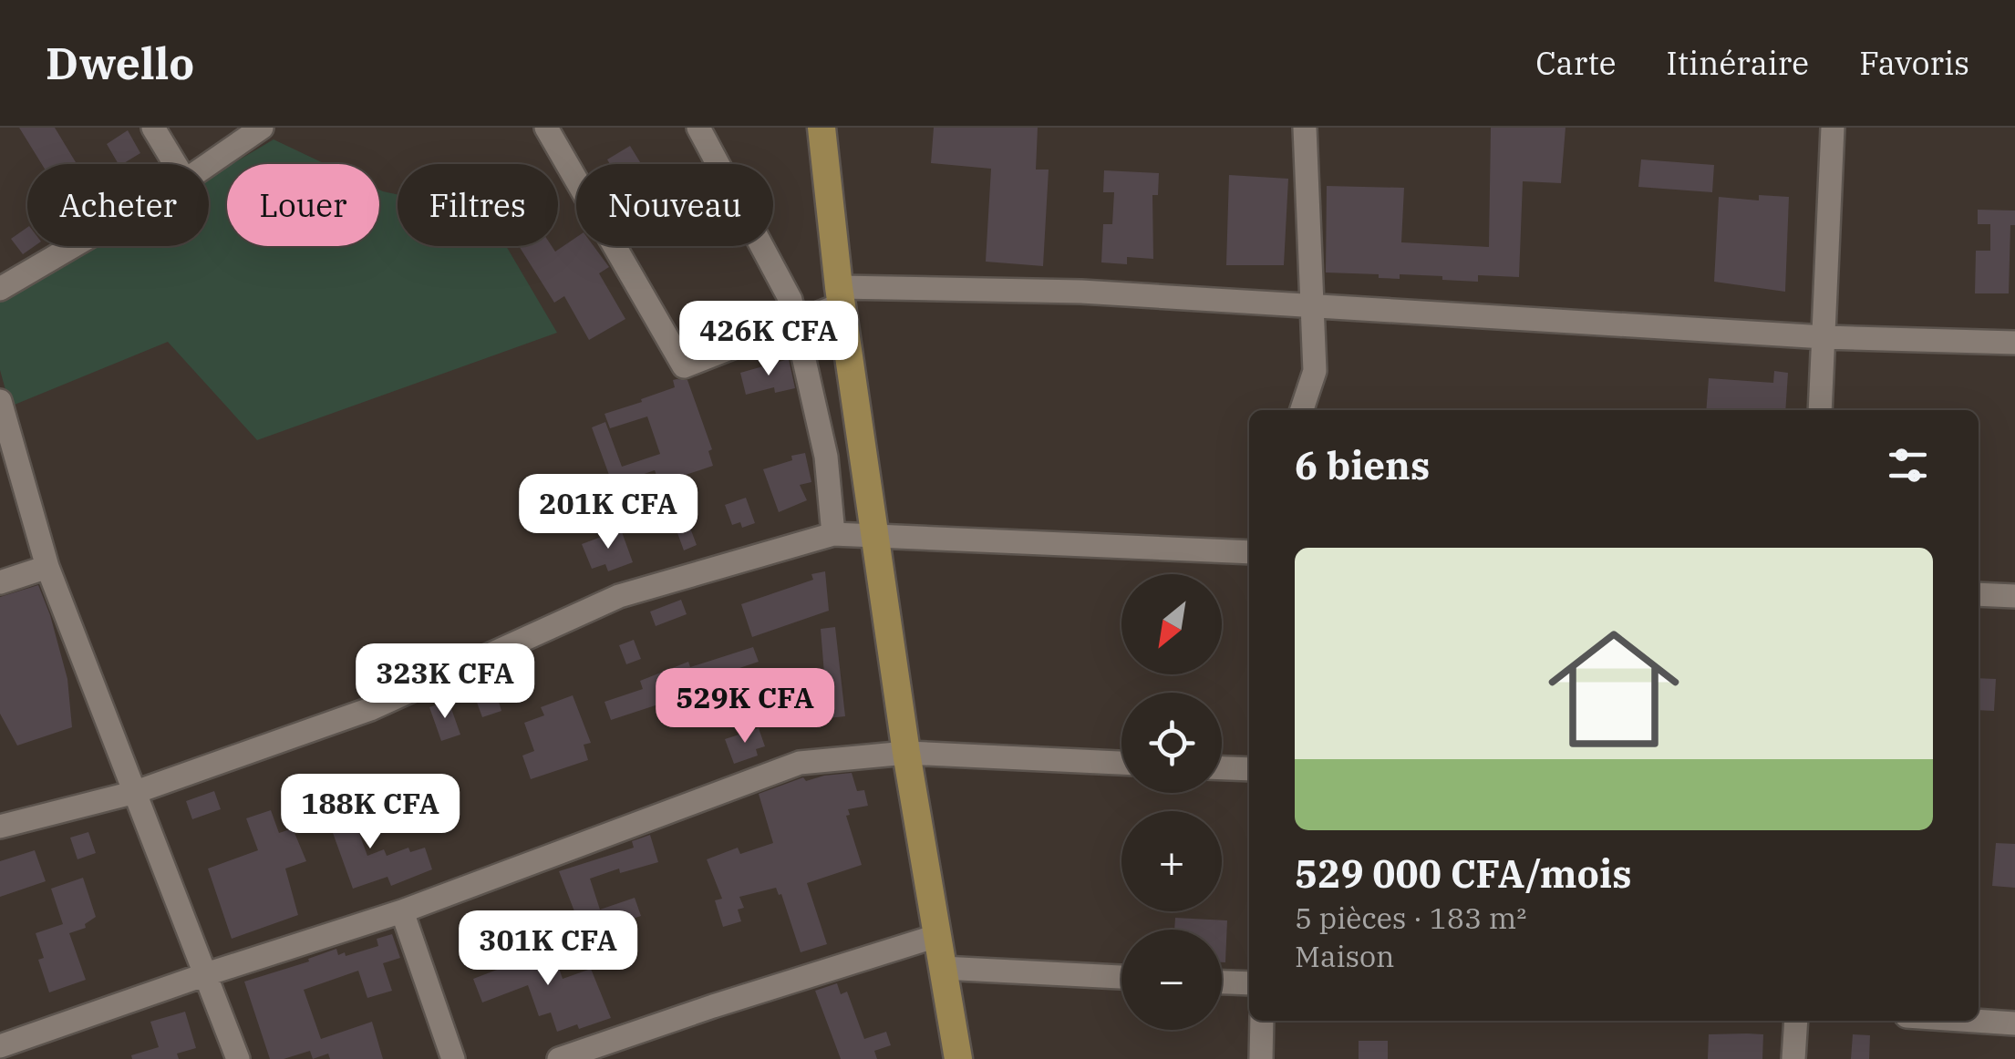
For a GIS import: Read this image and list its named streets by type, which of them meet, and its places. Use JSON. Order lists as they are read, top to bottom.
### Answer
{
  "north": "bottom left",
  "page": {
    "header": "Dwello",
    "nav": ["Carte", "Itinéraire", "Favoris"],
    "chip": [
      "Acheter",
      "Louer",
      "Filtres",
      "Nouveau"
    ],
    "price": [
      "426K CFA",
      "201K CFA",
      "323K CFA",
      "529K CFA",
      "188K CFA",
      "301K CFA"
    ],
    "heading": "6 biens",
    "list": [
      {
        "name": "529 000 CFA/mois",
        "note": "5 pièces · 183 m² · Maison"
      }
    ],
    "map_buttons": ["+", "−"]
  }
}
